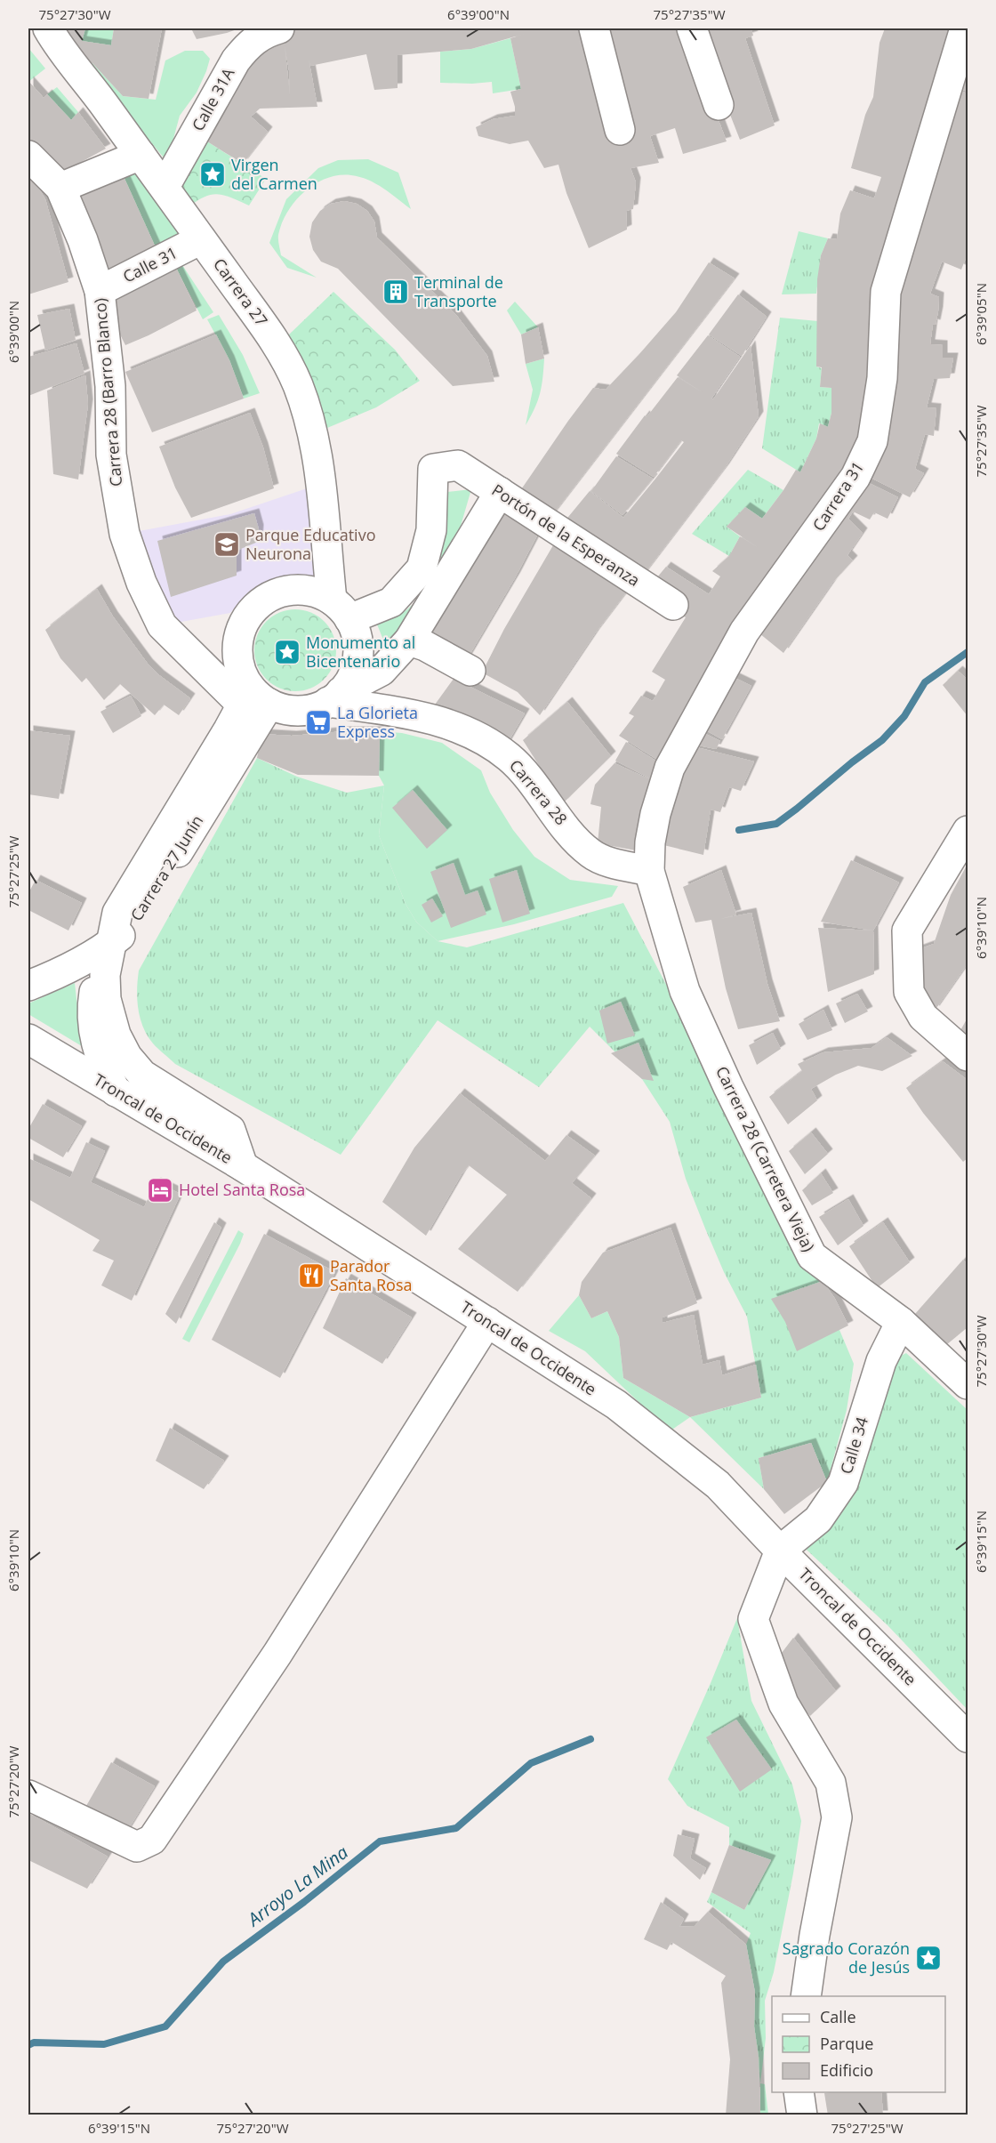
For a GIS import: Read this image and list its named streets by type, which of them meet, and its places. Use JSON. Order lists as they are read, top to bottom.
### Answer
{
  "streets": {
    "street": [
      "Calle 31A",
      "Calle 31",
      "Carrera 27",
      "Carrera 28 (Barro Blanco)",
      "Carrera 31",
      "Portón de la Esperanza",
      "Carrera 28",
      "Carrera 27 Junín",
      "Troncal de Occidente",
      "Carrera 28 (Carretera Vieja)",
      "Calle 34"
    ]
  },
  "crossings": [
    ["Calle 31A", "Carrera 27"],
    ["Calle 31", "Carrera 27"],
    ["Calle 31", "Carrera 28 (Barro Blanco)"],
    ["Carrera 27", "Carrera 28 (Barro Blanco)"],
    ["Carrera 27", "Portón de la Esperanza"],
    ["Carrera 27", "Carrera 28"],
    ["Carrera 27", "Carrera 27 Junín"],
    ["Carrera 28 (Barro Blanco)", "Portón de la Esperanza"],
    ["Carrera 28 (Barro Blanco)", "Carrera 28"],
    ["Carrera 28 (Barro Blanco)", "Carrera 27 Junín"],
    ["Carrera 31", "Carrera 28"],
    ["Carrera 31", "Carrera 28 (Carretera Vieja)"],
    ["Portón de la Esperanza", "Carrera 28"],
    ["Portón de la Esperanza", "Carrera 27 Junín"],
    ["Carrera 28", "Carrera 27 Junín"],
    ["Carrera 28", "Carrera 28 (Carretera Vieja)"],
    ["Troncal de Occidente", "Calle 34"],
    ["Carrera 28 (Carretera Vieja)", "Calle 34"]
  ],
  "water": ["Arroyo La Mina"],
  "places": {
    "place": ["Virgen del Carmen", "Monumento al Bicentenario", "Sagrado Corazón de Jesús"],
    "building": ["Terminal de Transporte"],
    "school or university": ["Parque Educativo Neurona"],
    "supermarket": ["La Glorieta Express"],
    "hotel": ["Hotel Santa Rosa"],
    "restaurant": ["Parador Santa Rosa"]
  },
  "legend": ["Calle", "Parque", "Edificio"],
  "coordinates": [
    "75°27'30\"W",
    "6°39'00\"N",
    "75°27'35\"W",
    "6°39'05\"N",
    "75°27'25\"W",
    "6°39'10\"N",
    "6°39'15\"N",
    "75°27'20\"W"
  ]
}
